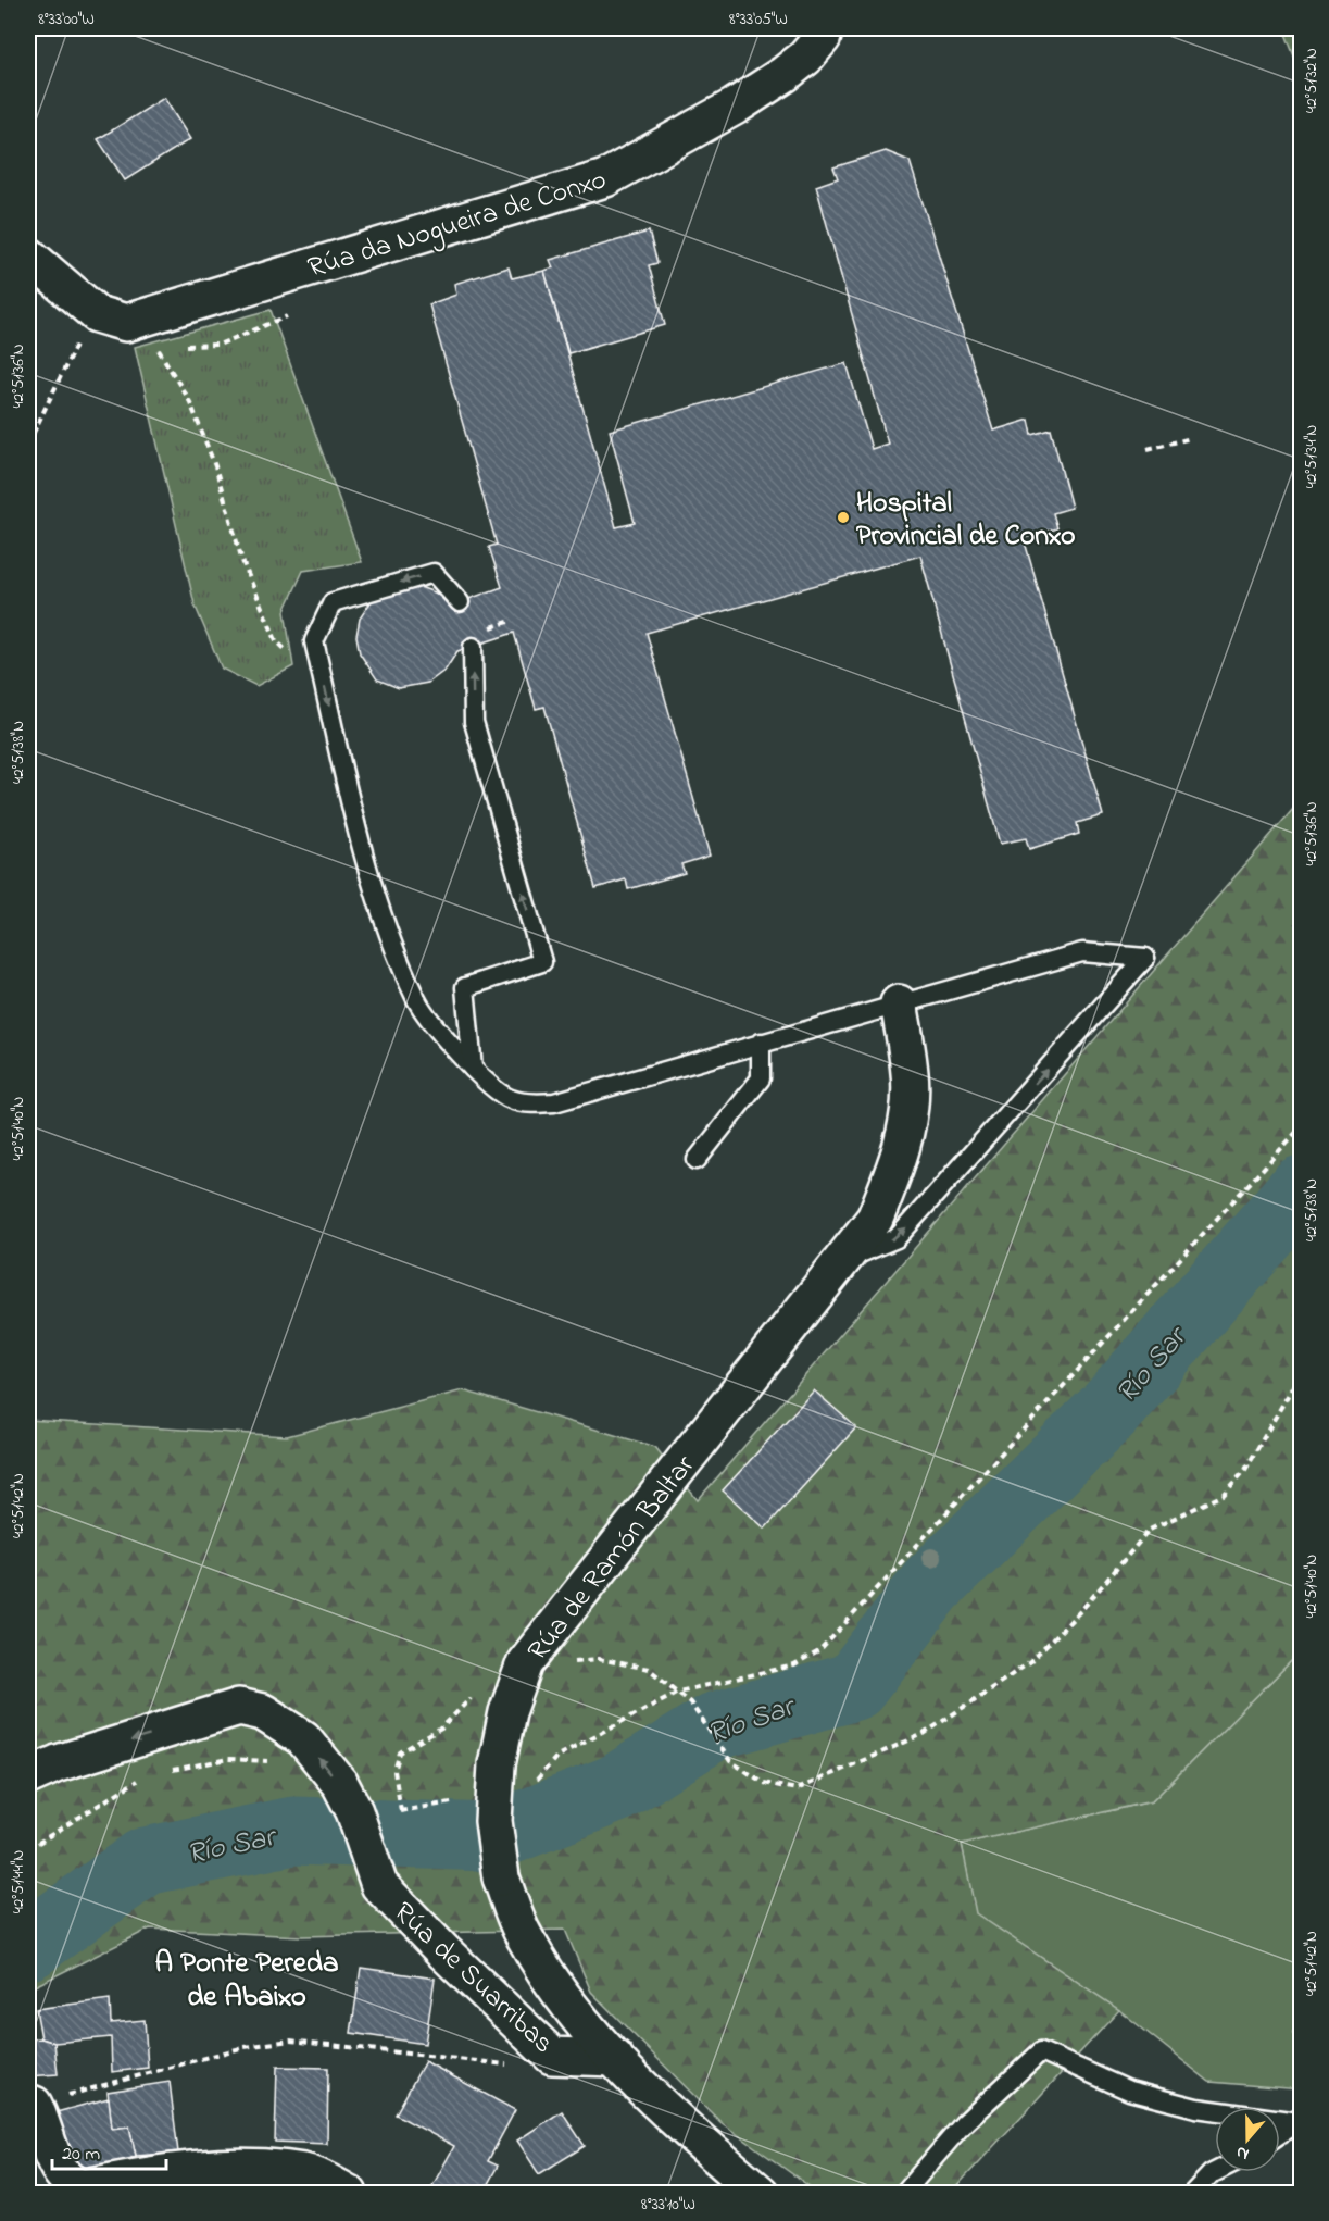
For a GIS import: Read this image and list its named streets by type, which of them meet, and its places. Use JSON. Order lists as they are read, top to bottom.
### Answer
{
  "streets": {
    "street": ["Rúa da Nogueira de Conxo", "Rúa de Ramón Baltar", "Rúa de Suarribas"]
  },
  "crossings": [
    ["Rúa de Ramón Baltar", "Rúa de Suarribas"]
  ],
  "districts": ["A Ponte Pereda de Abaixo"],
  "water": ["Río Sar"],
  "places": ["Hospital Provincial de Conxo"],
  "scale_bar": "20 m",
  "north": "bottom",
  "coordinates": [
    "8°33'00\"W",
    "8°33'05\"W",
    "42°51'32\"N",
    "42°51'36\"N",
    "42°51'34\"N",
    "42°51'38\"N",
    "42°51'40\"N",
    "42°51'42\"N",
    "42°51'44\"N",
    "8°33'10\"W"
  ]
}
